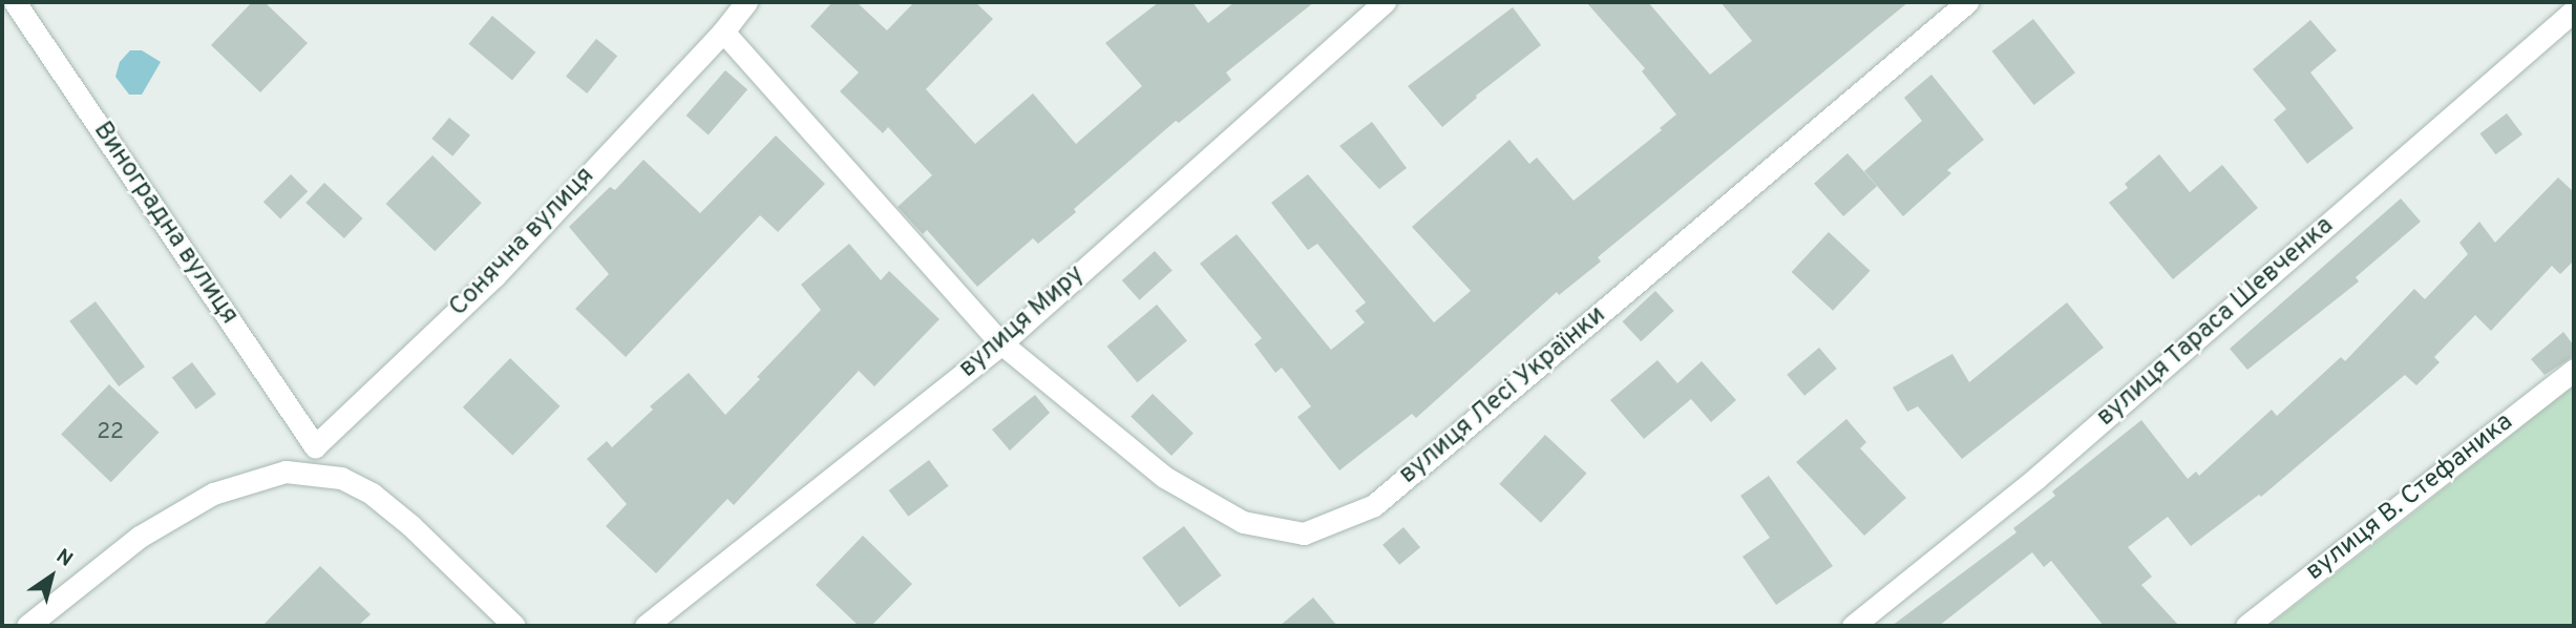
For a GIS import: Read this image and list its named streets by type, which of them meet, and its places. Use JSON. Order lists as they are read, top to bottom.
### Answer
{
  "streets": {
    "street": [
      "Виноградна вулиця",
      "Сонячна вулиця",
      "вулиця Миру",
      "вулиця Тараса Шевченка",
      "вулиця Лесі Українки",
      "вулиця В. Стефаника"
    ]
  },
  "crossings": [
    ["Виноградна вулиця", "Сонячна вулиця"],
    ["вулиця Миру", "вулиця Лесі Українки"]
  ],
  "house_numbers": ["22"],
  "north": "top right"
}
